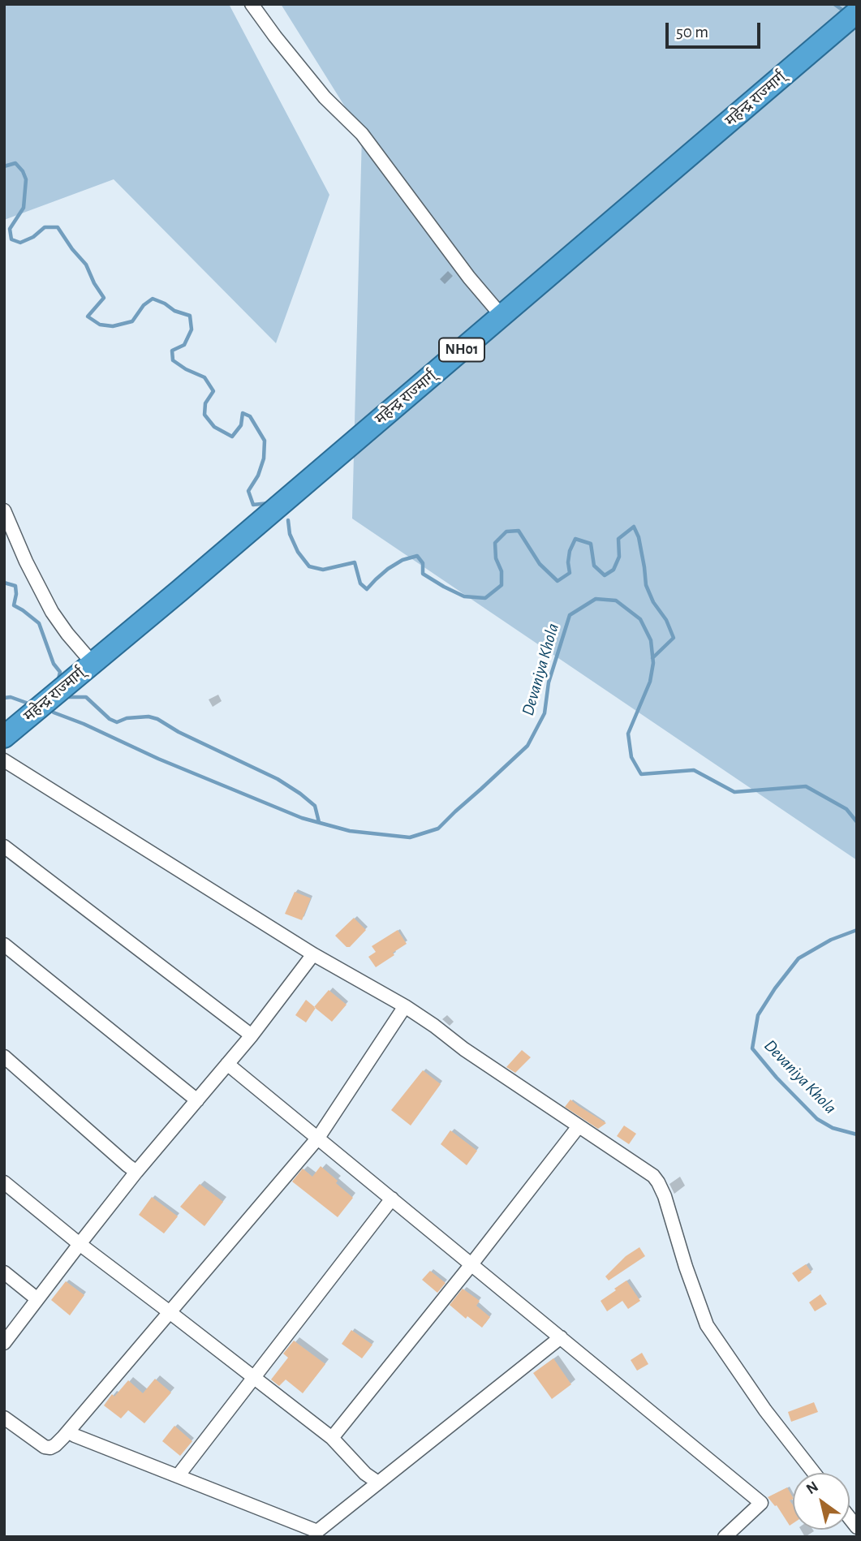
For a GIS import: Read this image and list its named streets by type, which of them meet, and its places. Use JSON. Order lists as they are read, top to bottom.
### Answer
{
  "streets": {
    "highway": ["महेन्द्र राज्मार्ग्", "NH01"]
  },
  "water": ["Devaniya Khola"],
  "scale_bar": "50 m",
  "north": "top left"
}
